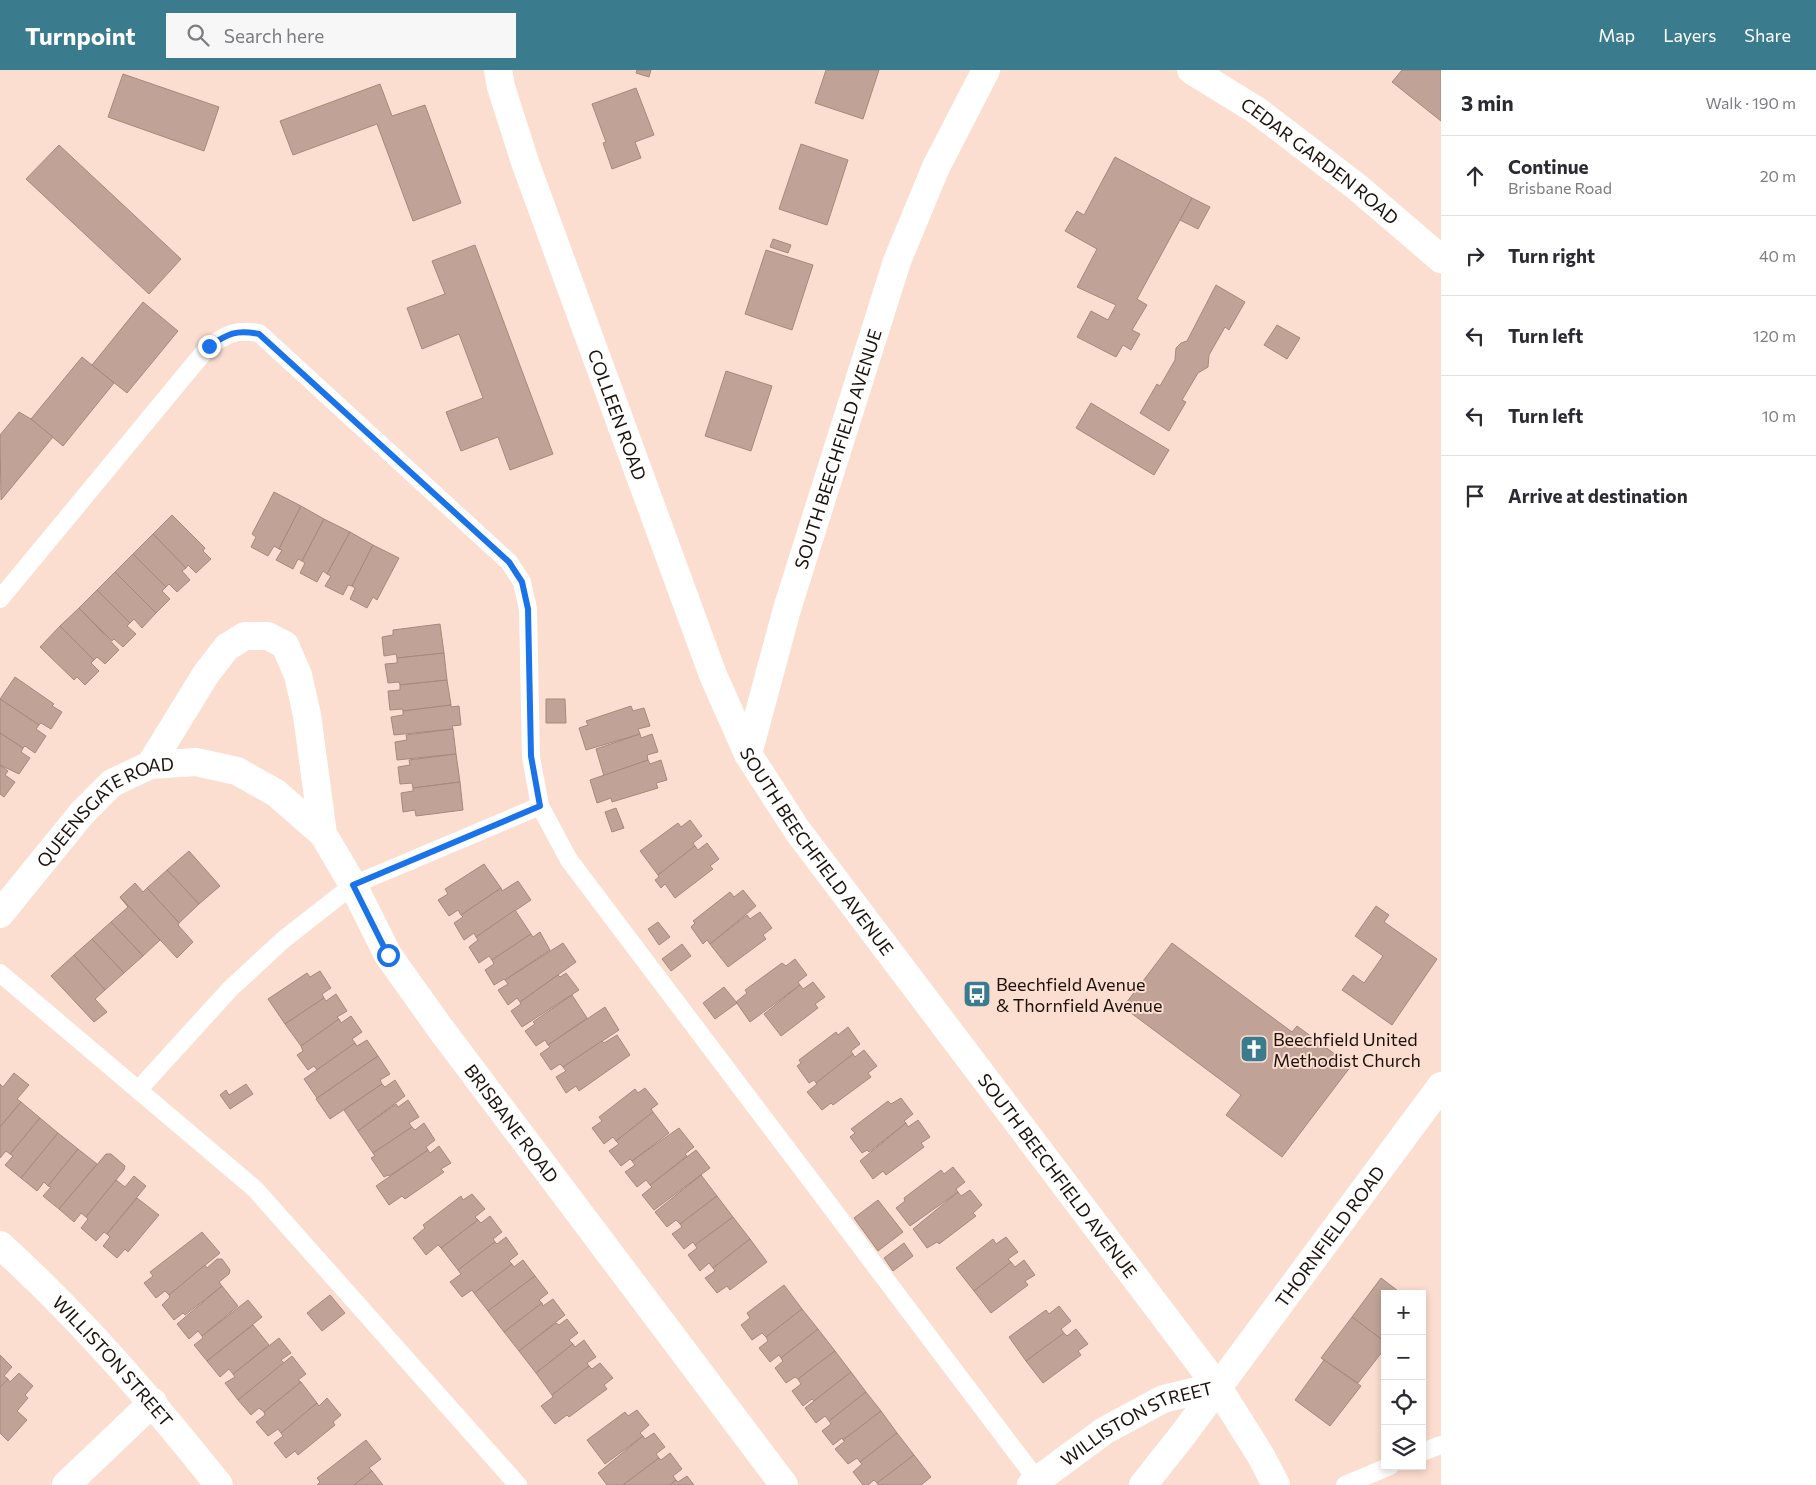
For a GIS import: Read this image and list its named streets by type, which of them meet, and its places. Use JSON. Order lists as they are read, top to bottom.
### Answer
{
  "streets": {
    "street": [
      "CEDAR GARDEN ROAD",
      "COLLEEN ROAD",
      "SOUTH BEECHFIELD AVENUE",
      "QUEENSGATE ROAD",
      "BRISBANE ROAD",
      "THORNFIELD ROAD",
      "WILLISTON STREET"
    ]
  },
  "crossings": [
    ["COLLEEN ROAD", "SOUTH BEECHFIELD AVENUE"],
    ["SOUTH BEECHFIELD AVENUE", "THORNFIELD ROAD"],
    ["SOUTH BEECHFIELD AVENUE", "WILLISTON STREET"],
    ["QUEENSGATE ROAD", "BRISBANE ROAD"],
    ["THORNFIELD ROAD", "WILLISTON STREET"]
  ],
  "places": {
    "bus stop": ["Beechfield Avenue & Thornfield Avenue"],
    "church": ["Beechfield United Methodist Church"]
  },
  "page": {
    "header": "Turnpoint",
    "search": "Search here",
    "nav": ["Map", "Layers", "Share"],
    "heading": ["3 min", "Walk · 190 m"],
    "list": [
      ["Continue", "Brisbane Road", "20 m"],
      ["Turn right", "40 m"],
      ["Turn left", "120 m"],
      ["Turn left", "10 m"],
      "Arrive at destination"
    ],
    "map_buttons": ["+", "−"]
  }
}
